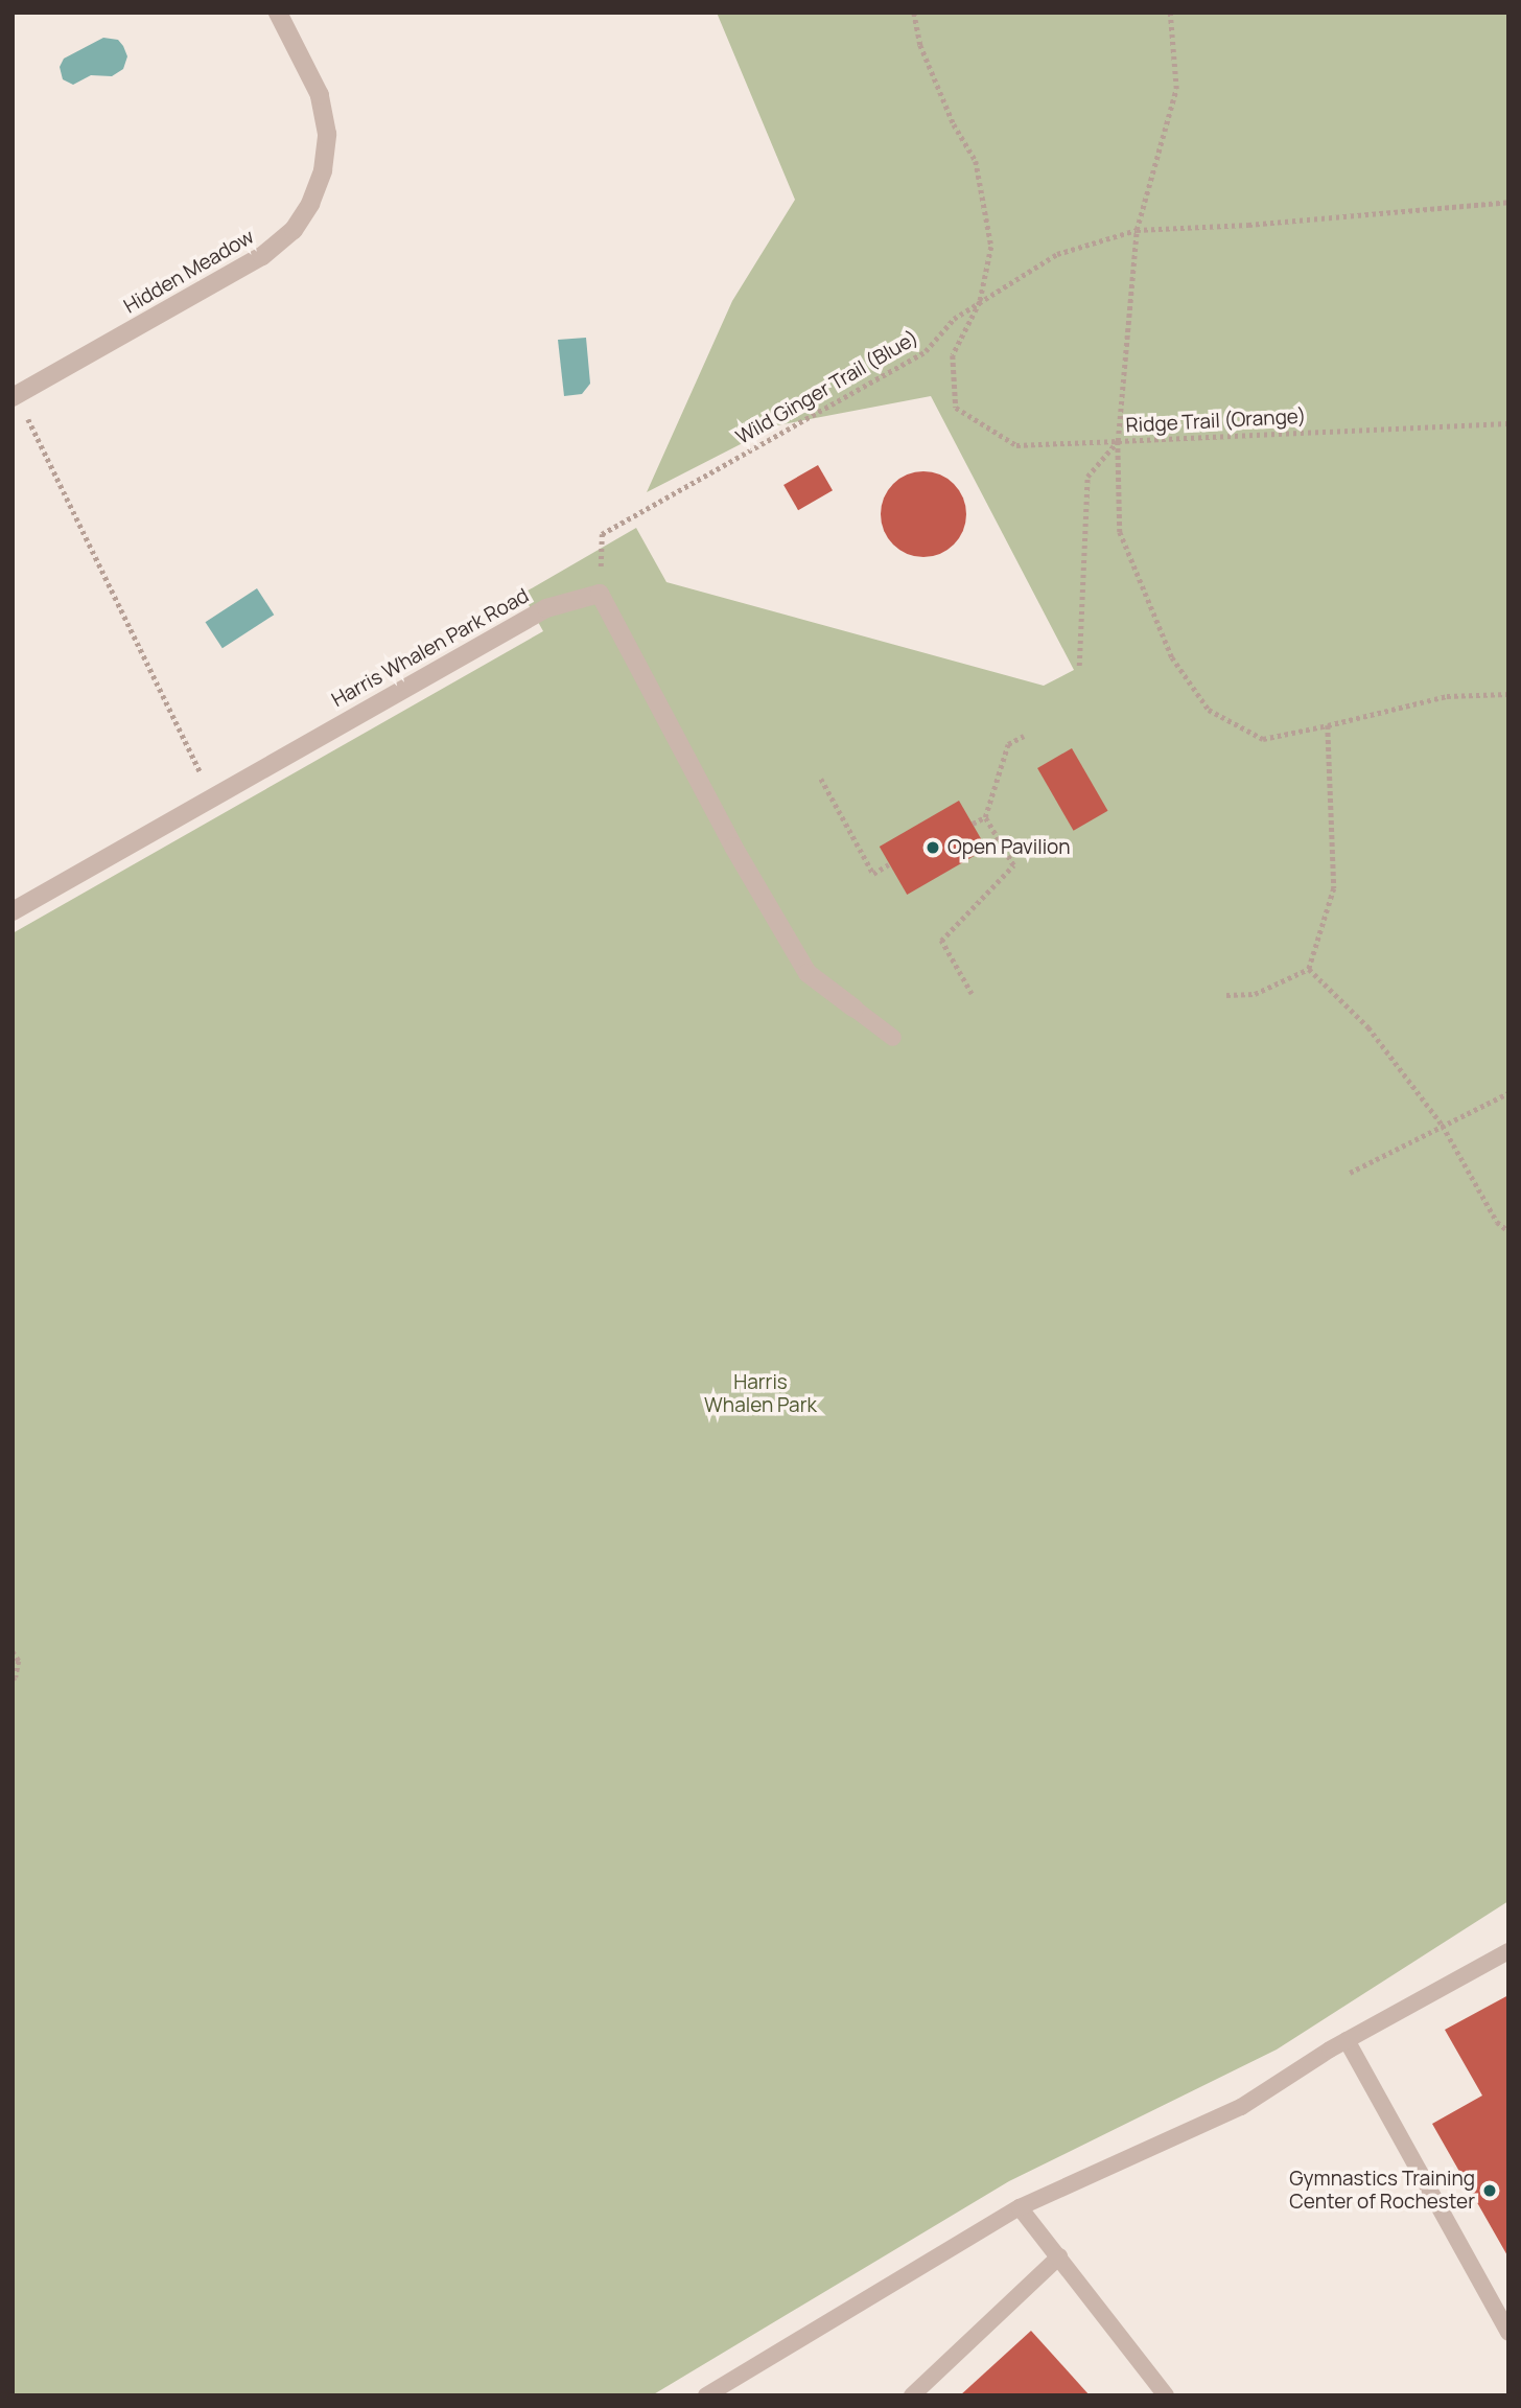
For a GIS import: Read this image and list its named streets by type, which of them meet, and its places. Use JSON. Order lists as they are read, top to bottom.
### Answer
{
  "streets": {
    "street": ["Hidden Meadow", "Harris Whalen Park Road"],
    "path": ["Wild Ginger Trail (Blue)", "Ridge Trail (Orange)"]
  },
  "crossings": [
    ["Wild Ginger Trail (Blue)", "Harris Whalen Park Road"]
  ],
  "parks": ["Harris Whalen Park"],
  "places": ["Open Pavilion", "Gymnastics Training Center of Rochester"]
}
